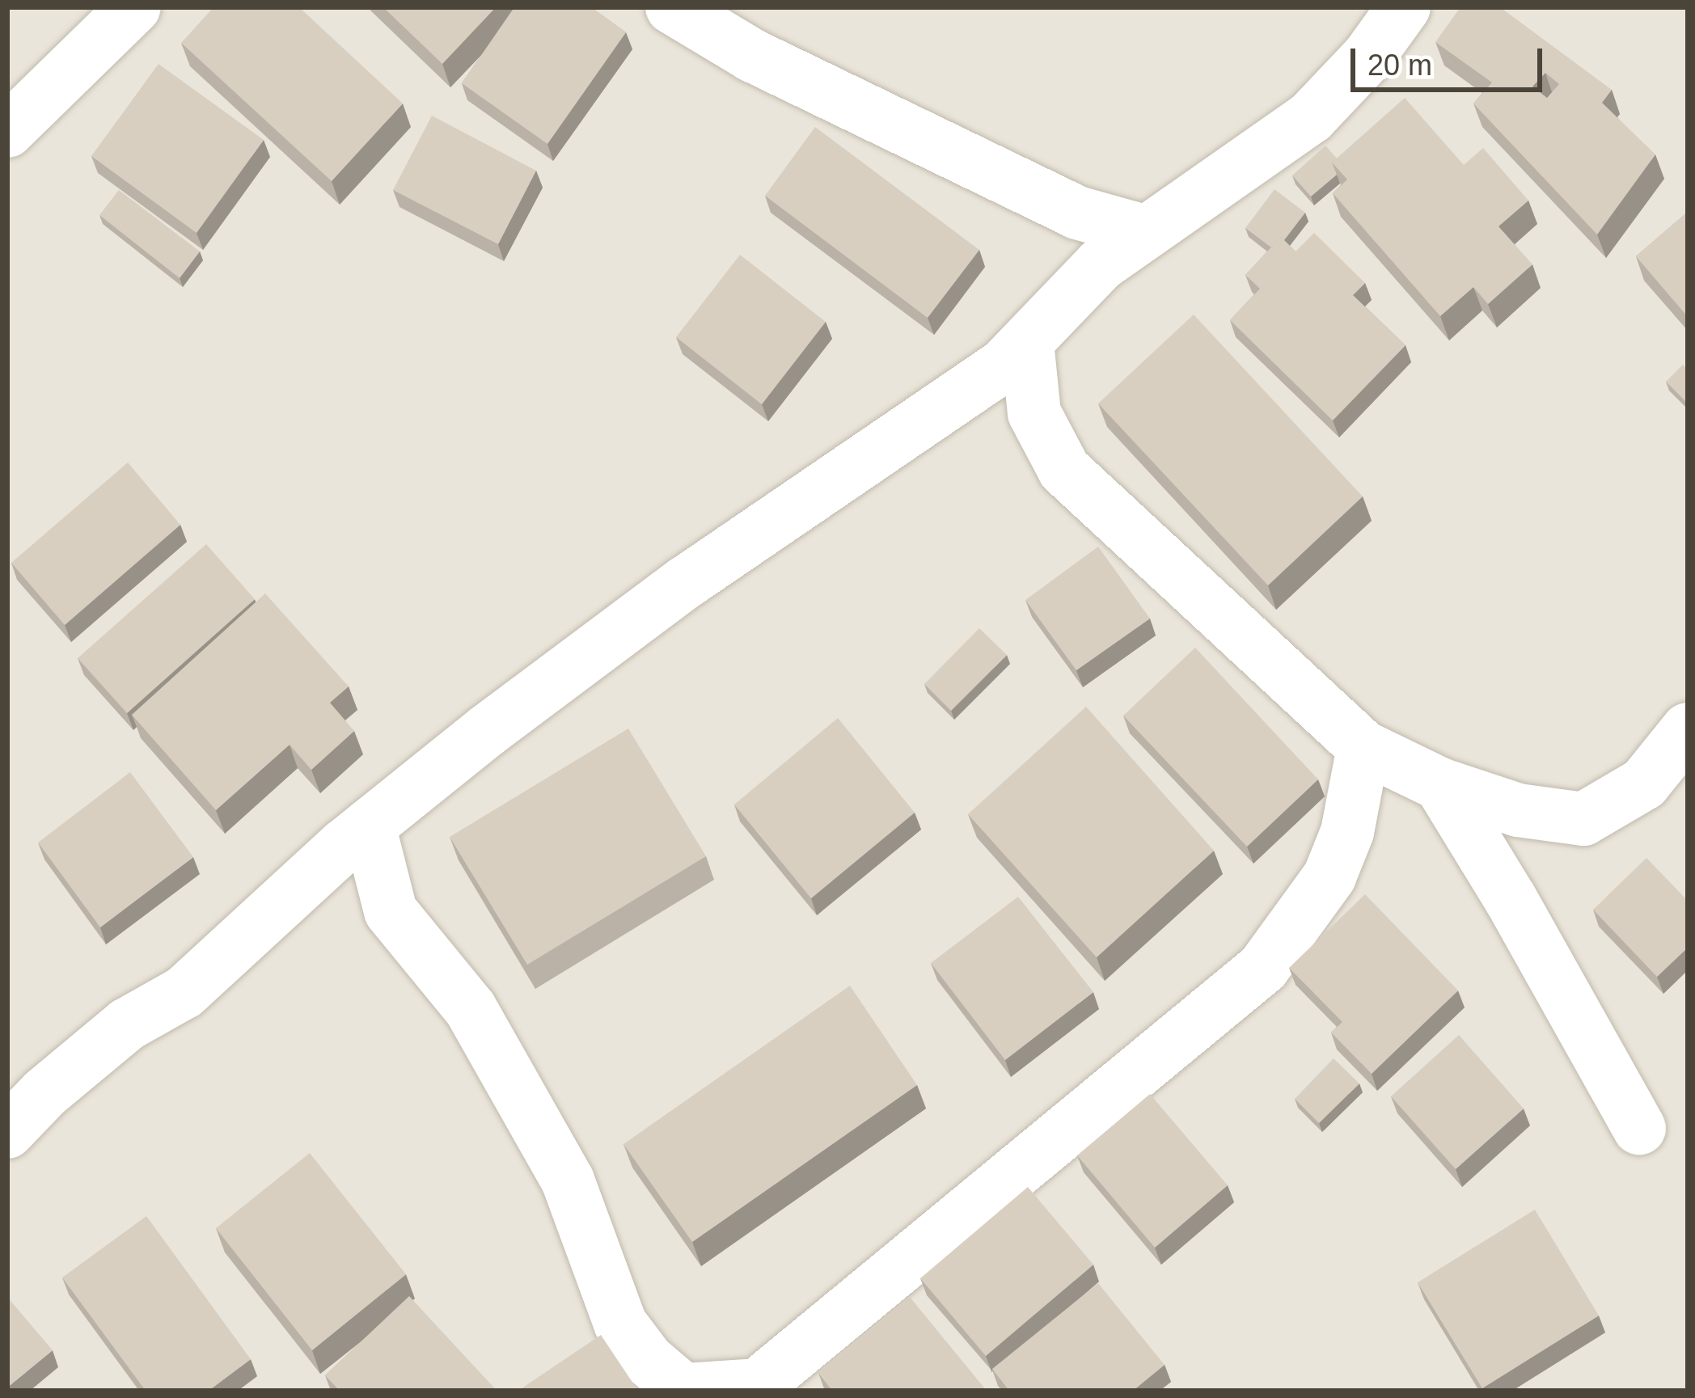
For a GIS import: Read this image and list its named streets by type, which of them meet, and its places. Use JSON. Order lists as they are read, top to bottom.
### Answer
{
  "scale_bar": "20 m"
}
